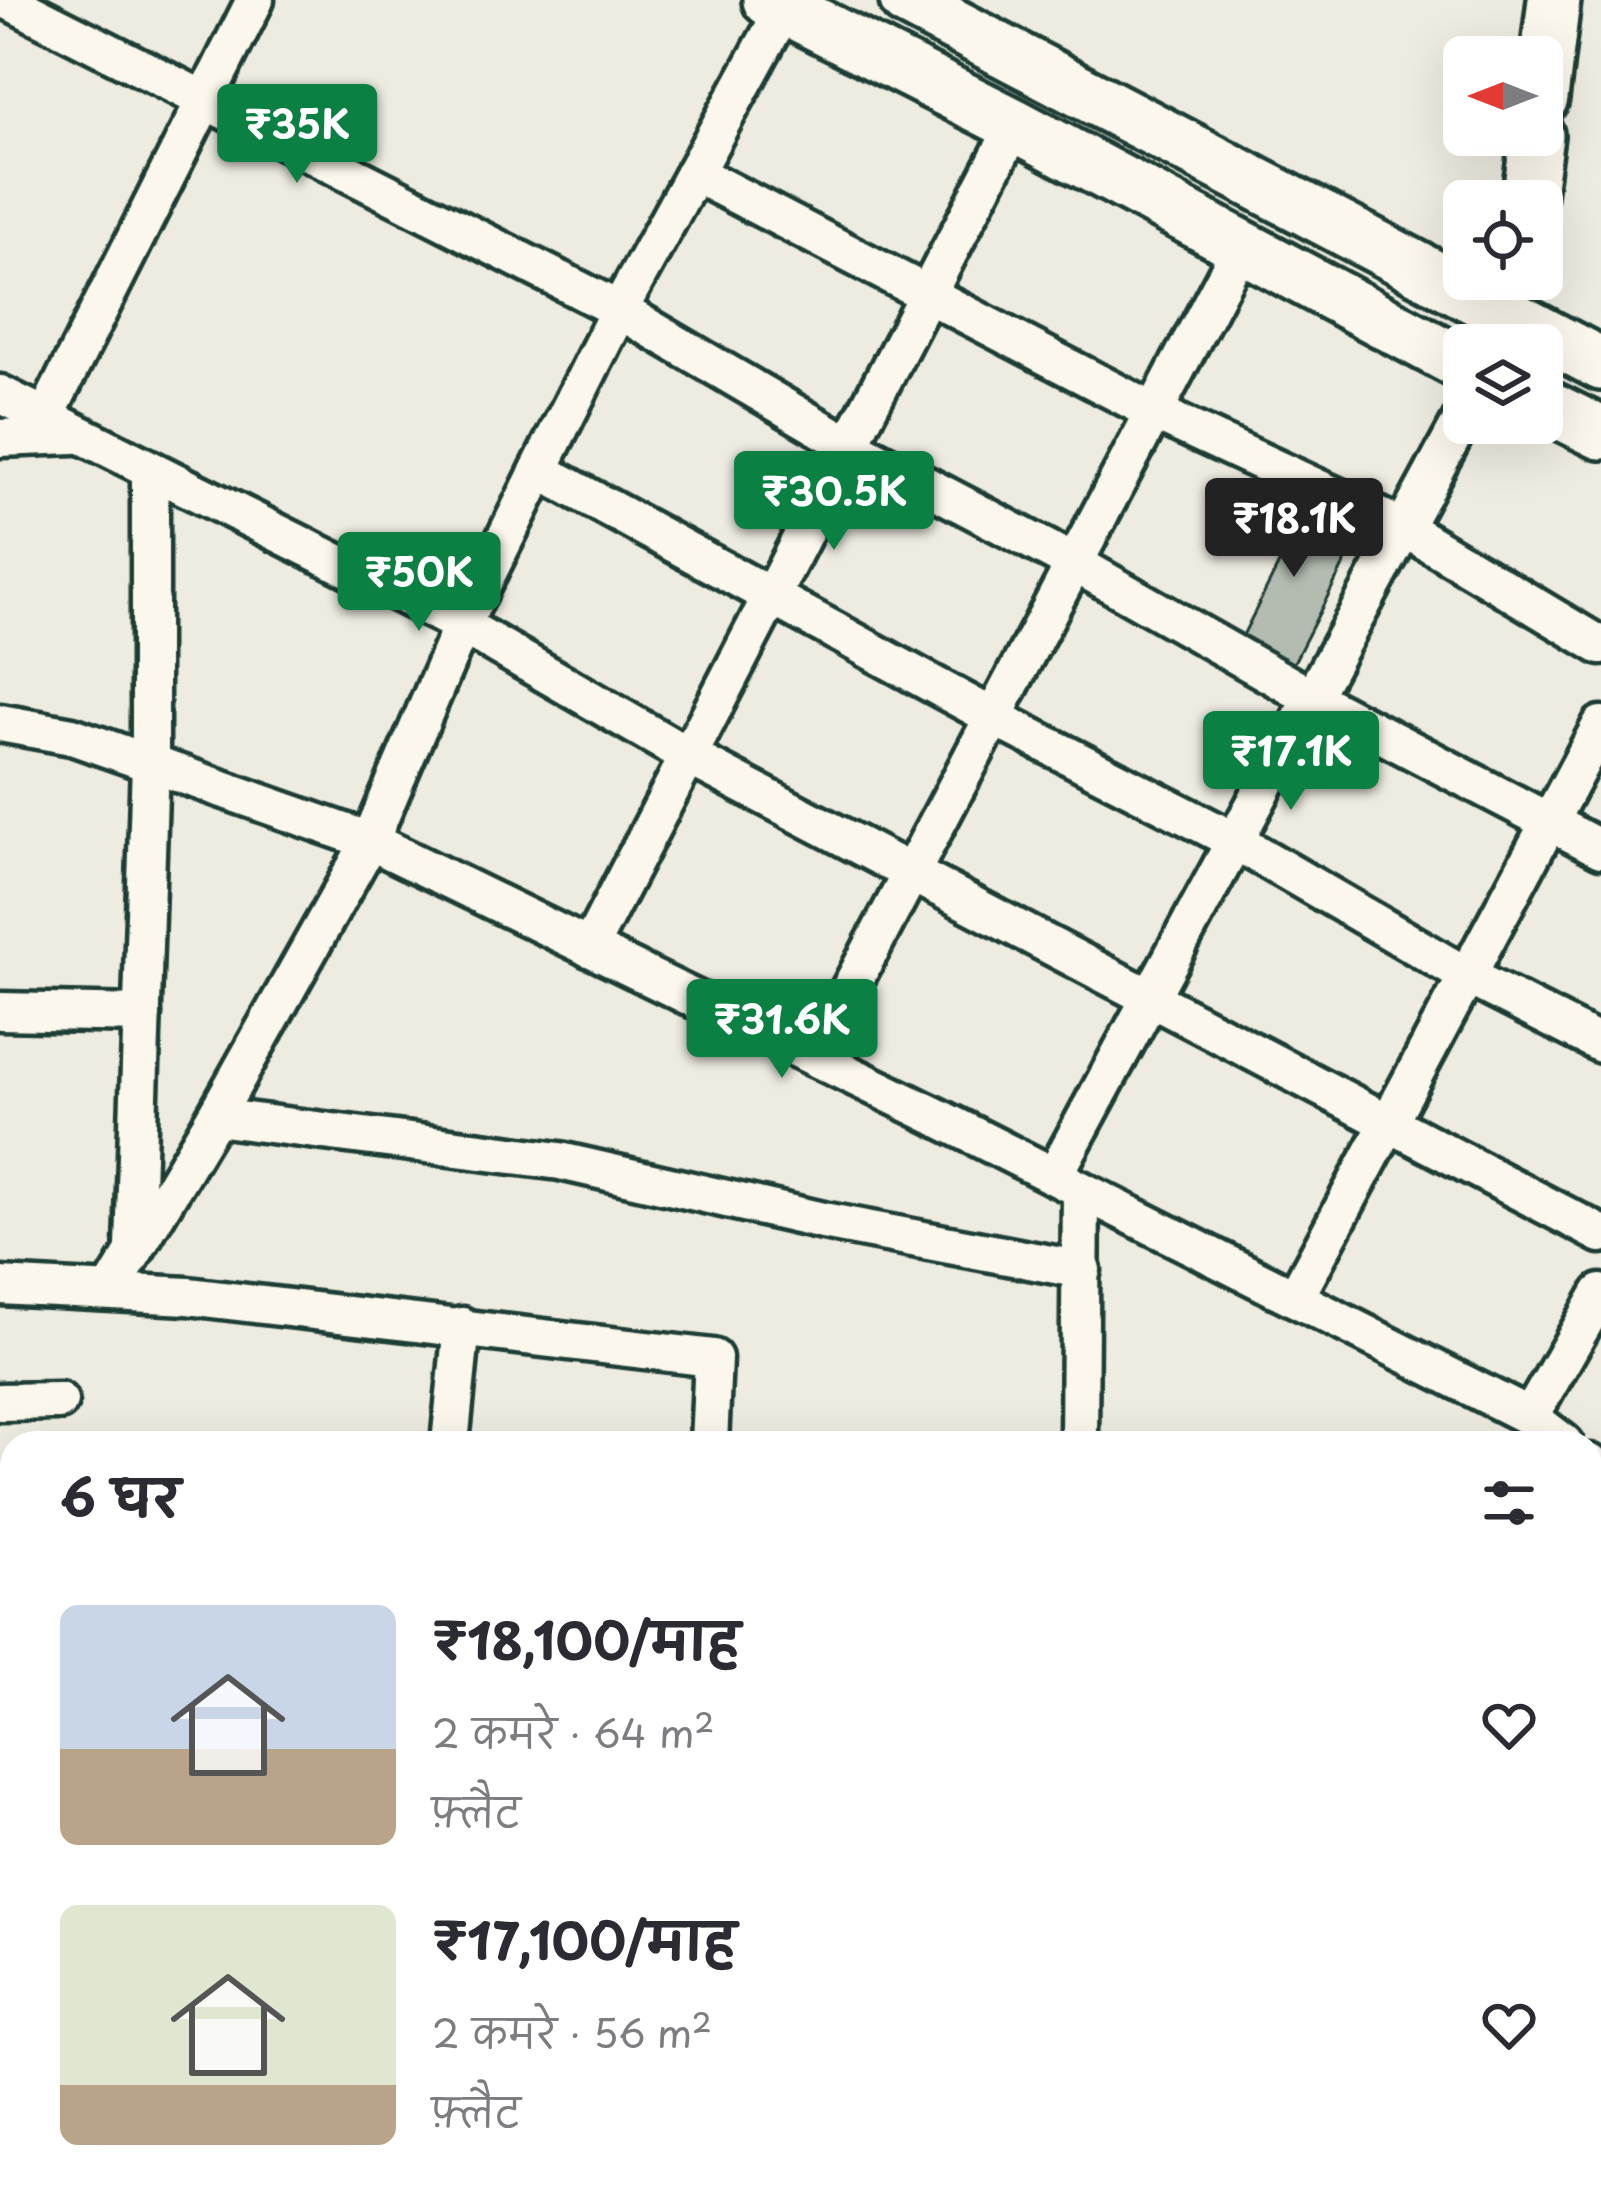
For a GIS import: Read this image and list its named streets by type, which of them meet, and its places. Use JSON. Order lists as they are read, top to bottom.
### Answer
{
  "north": "left",
  "page": {
    "price": [
      "₹35K",
      "₹30.5K",
      "₹18.1K",
      "₹50K",
      "₹17.1K",
      "₹31.6K"
    ],
    "heading": "6 घर",
    "list": [
      {
        "name": "₹18,100/माह",
        "note": "2 कमरे · 64 m² · फ़्लैट"
      },
      {
        "name": "₹17,100/माह",
        "note": "2 कमरे · 56 m² · फ़्लैट"
      }
    ]
  }
}
